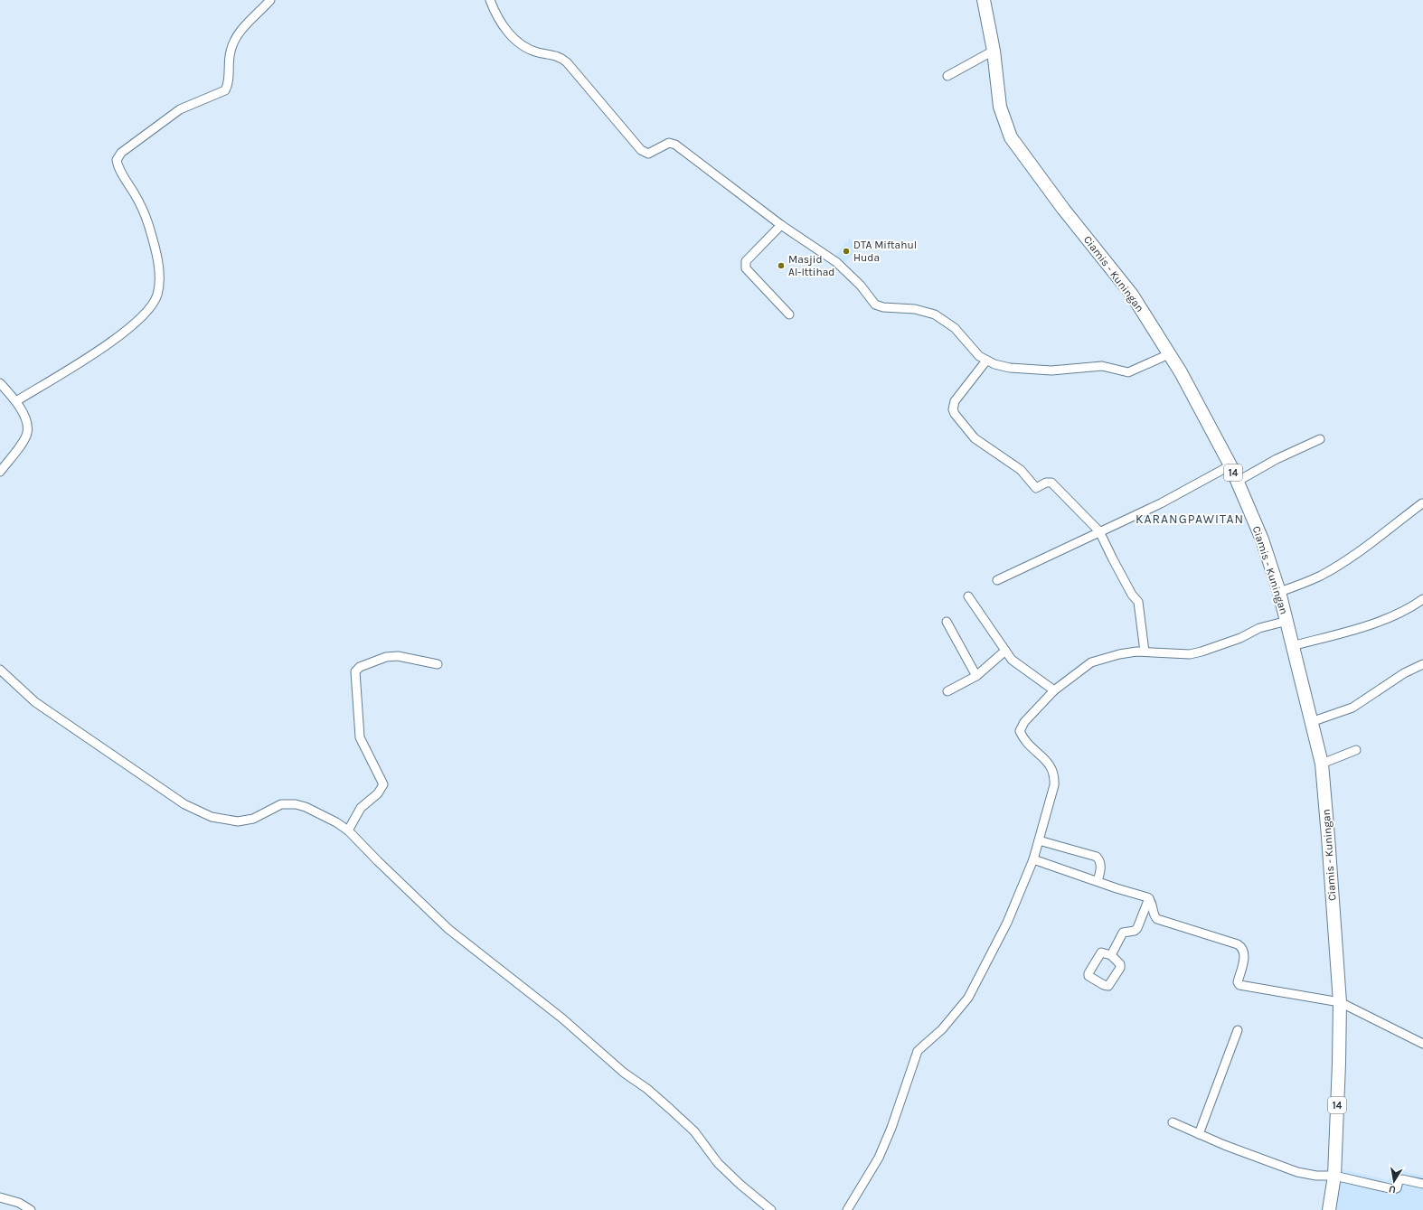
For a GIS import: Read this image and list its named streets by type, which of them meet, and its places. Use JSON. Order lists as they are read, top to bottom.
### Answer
{
  "streets": {
    "highway": ["Ciamis - Kuningan", "14"]
  },
  "districts": ["KARANGPAWITAN"],
  "places": ["DTA Miftahul Huda", "Masjid Al-Ittihad"],
  "north": "bottom"
}
